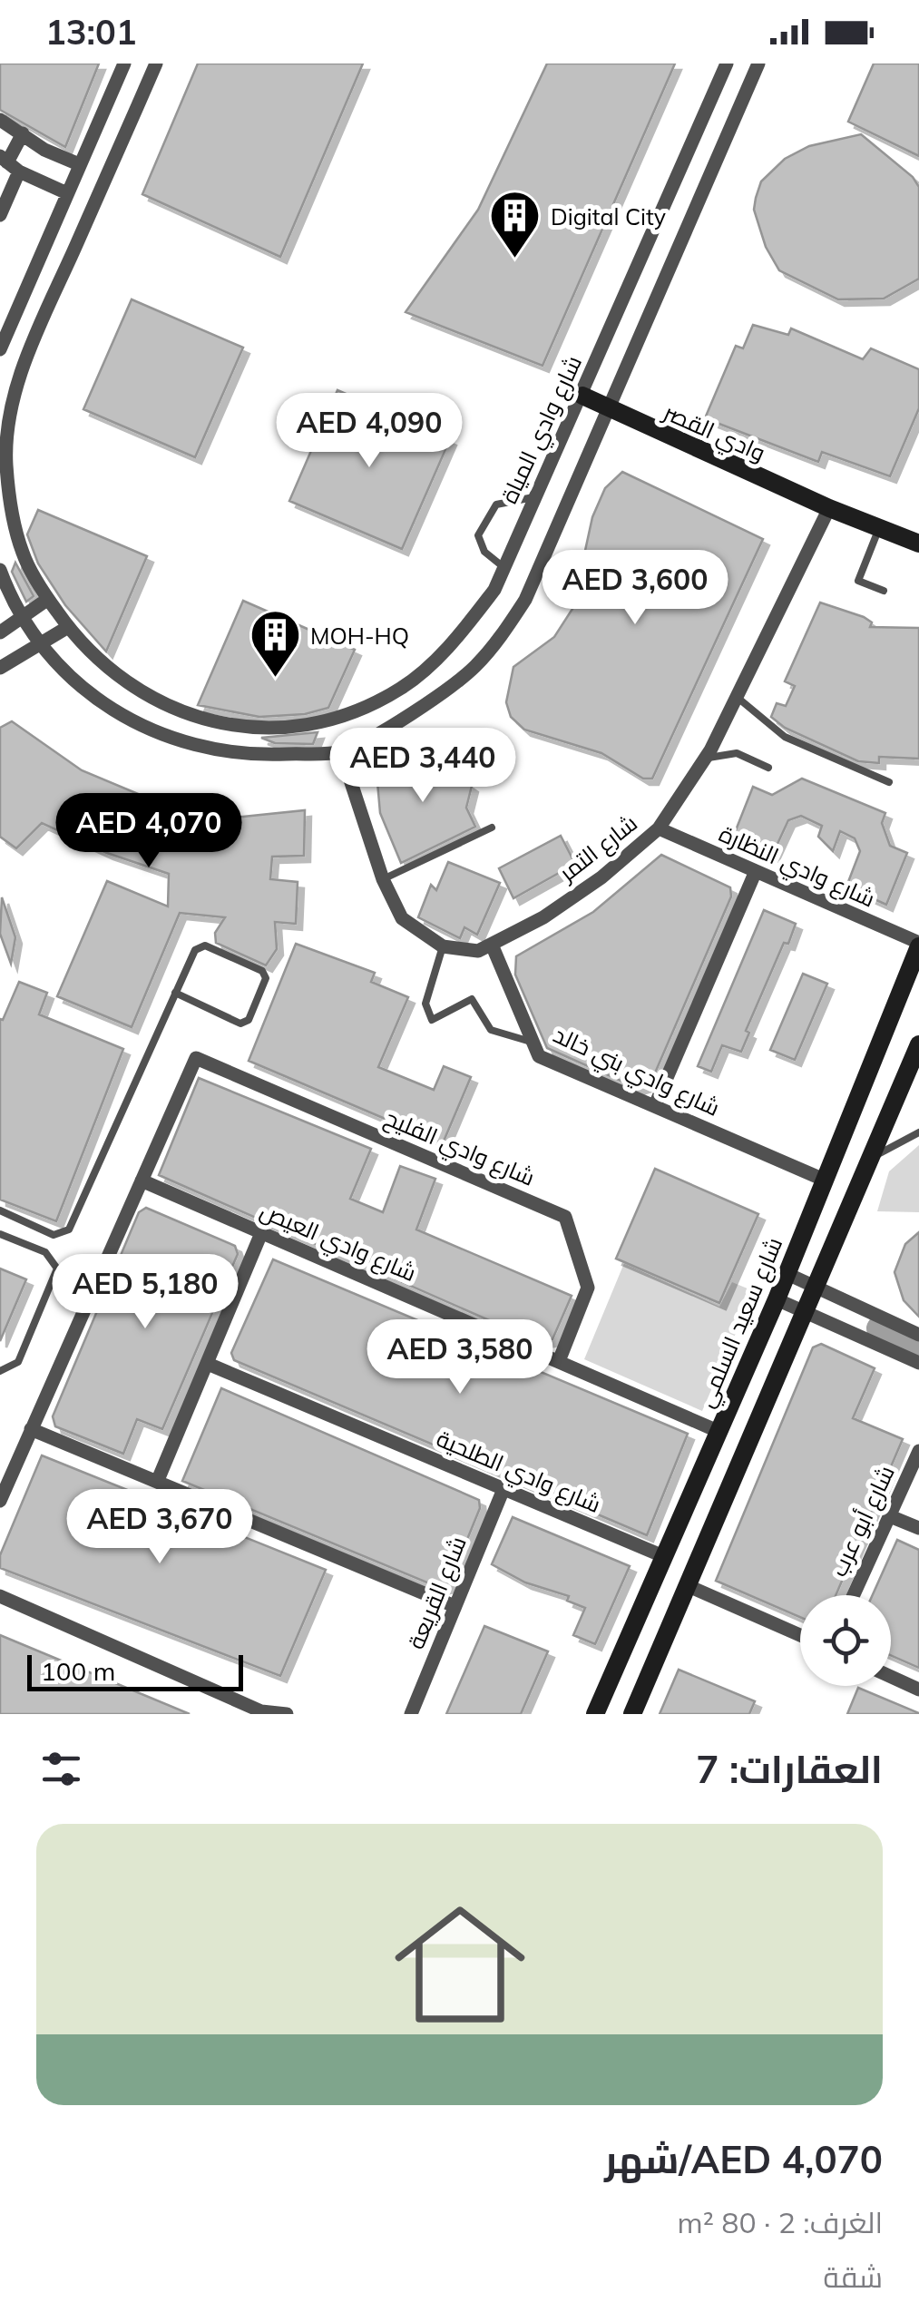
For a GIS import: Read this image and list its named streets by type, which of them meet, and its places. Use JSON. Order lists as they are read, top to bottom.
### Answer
{
  "streets": {
    "street": [
      "شارع وادي المياة",
      "وادي القصر",
      "شارع التمر",
      "شارع وادي النظارة",
      "شارع وادي بني خالد",
      "شارع وادي الفليح",
      "شارع وادي العيص",
      "شارع سعيد السلمي",
      "شارع وادي الطلحية",
      "شارع أبو عرب",
      "شارع القريعة"
    ]
  },
  "crossings": [
    ["شارع وادي المياة", "وادي القصر"],
    ["وادي القصر", "شارع التمر"],
    ["شارع التمر", "شارع وادي النظارة"],
    ["شارع التمر", "شارع وادي بني خالد"],
    ["شارع وادي النظارة", "شارع سعيد السلمي"],
    ["شارع وادي بني خالد", "شارع سعيد السلمي"],
    ["شارع وادي الفليح", "شارع وادي العيص"],
    ["شارع وادي العيص", "شارع سعيد السلمي"],
    ["شارع سعيد السلمي", "شارع وادي الطلحية"],
    ["شارع وادي الطلحية", "شارع القريعة"]
  ],
  "places": {
    "building": ["Digital City", "MOH-HQ"]
  },
  "scale_bar": "100 m",
  "page": {
    "status": "13:01",
    "price": [
      "AED 4,090",
      "AED 3,600",
      "AED 3,440",
      "AED 4,070",
      "AED 5,180",
      "AED 3,580",
      "AED 3,670"
    ],
    "scale": "100 m",
    "heading": "العقارات: 7",
    "list": [
      {
        "name": "AED 4,070/شهر",
        "note": "الغرف: 2 · 80 m² · شقة"
      }
    ]
  }
}
